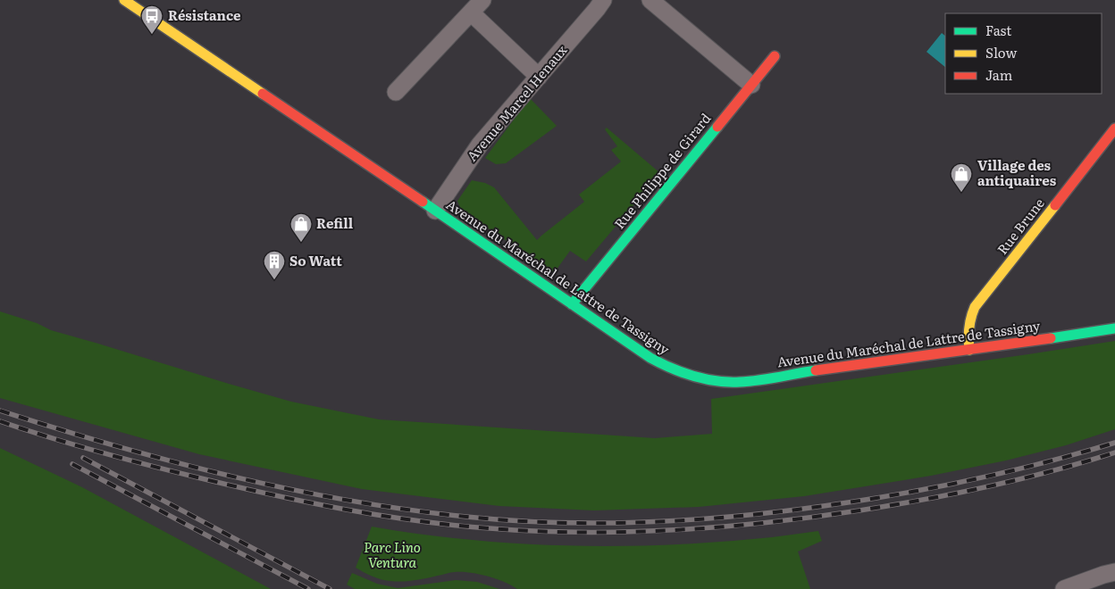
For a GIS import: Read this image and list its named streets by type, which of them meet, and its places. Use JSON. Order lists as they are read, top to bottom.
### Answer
{
  "streets": {
    "main road": ["Rue Philippe de Girard", "Rue Brune", "Avenue du Maréchal de Lattre de Tassigny"],
    "street": ["Avenue Marcel Henaux"]
  },
  "crossings": [
    ["Avenue Marcel Henaux", "Avenue du Maréchal de Lattre de Tassigny"],
    ["Rue Philippe de Girard", "Avenue du Maréchal de Lattre de Tassigny"],
    ["Rue Brune", "Avenue du Maréchal de Lattre de Tassigny"]
  ],
  "parks": ["Parc Lino Ventura"],
  "places": {
    "bus stop": ["Résistance"],
    "shop": ["Village des antiquaires", "Refill"],
    "building": ["So Watt"]
  },
  "legend": ["Fast", "Slow", "Jam"]
}
